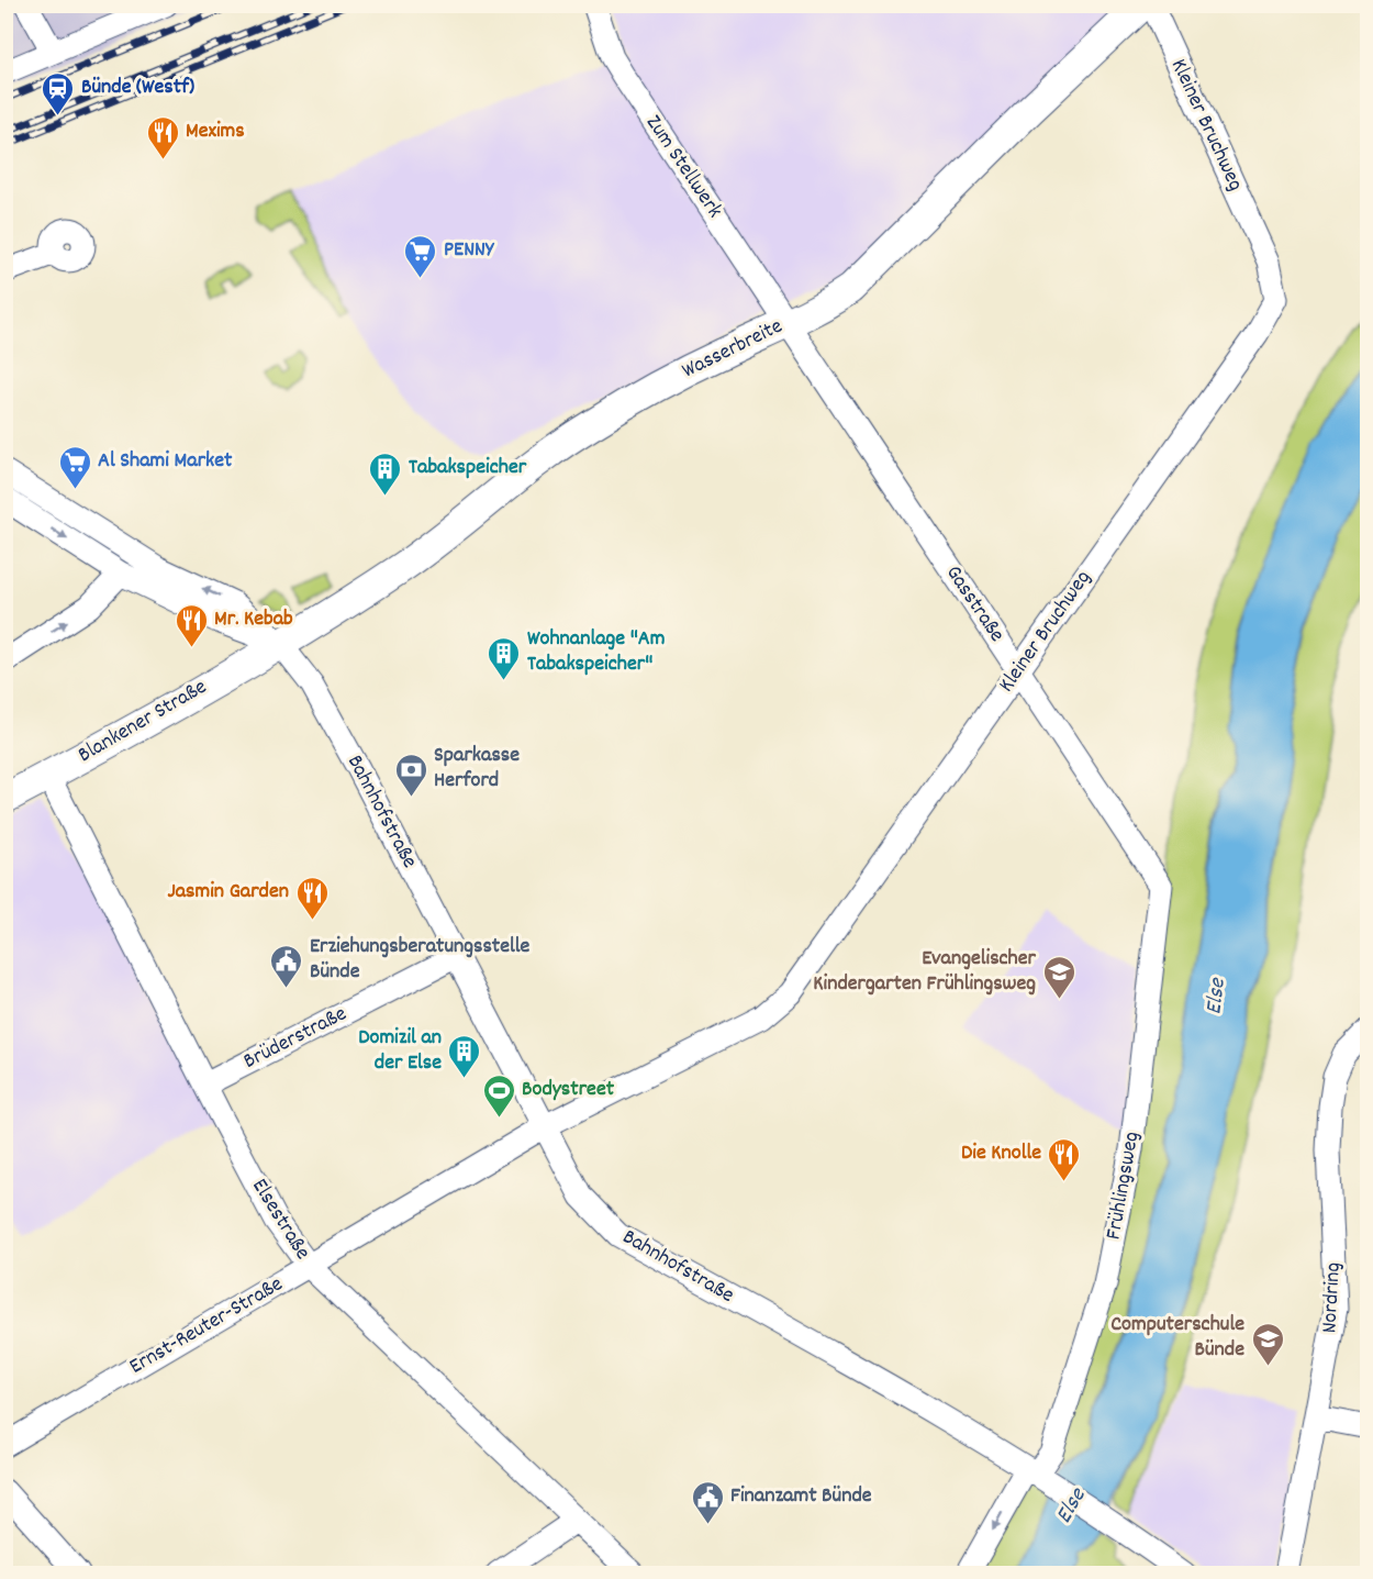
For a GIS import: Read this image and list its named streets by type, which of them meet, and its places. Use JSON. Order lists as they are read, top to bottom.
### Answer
{
  "streets": {
    "main road": ["Wasserbreite", "Blankener Straße"],
    "street": [
      "Kleiner Bruchweg",
      "Zum Stellwerk",
      "Gasstraße",
      "Bahnhofstraße",
      "Brüderstraße",
      "Frühlingsweg",
      "Elsestraße",
      "Nordring",
      "Ernst-Reuter-Straße"
    ]
  },
  "crossings": [
    ["Kleiner Bruchweg", "Gasstraße"],
    ["Kleiner Bruchweg", "Bahnhofstraße"],
    ["Kleiner Bruchweg", "Ernst-Reuter-Straße"],
    ["Zum Stellwerk", "Wasserbreite"],
    ["Zum Stellwerk", "Gasstraße"],
    ["Wasserbreite", "Gasstraße"],
    ["Wasserbreite", "Blankener Straße"],
    ["Wasserbreite", "Bahnhofstraße"],
    ["Gasstraße", "Frühlingsweg"],
    ["Blankener Straße", "Bahnhofstraße"],
    ["Blankener Straße", "Elsestraße"],
    ["Bahnhofstraße", "Brüderstraße"],
    ["Bahnhofstraße", "Frühlingsweg"],
    ["Bahnhofstraße", "Ernst-Reuter-Straße"],
    ["Brüderstraße", "Elsestraße"],
    ["Elsestraße", "Ernst-Reuter-Straße"]
  ],
  "water": ["Else"],
  "places": {
    "station": ["Bünde (Westf)"],
    "restaurant": [
      "Mexims",
      "Mr. Kebab",
      "Jasmin Garden",
      "Die Knolle"
    ],
    "supermarket": ["PENNY", "Al Shami Market"],
    "building": ["Tabakspeicher", "Wohnanlage \"Am Tabakspeicher\"", "Domizil an der Else"],
    "bank": ["Sparkasse Herford"],
    "public building": ["Erziehungsberatungsstelle Bünde", "Finanzamt Bünde"],
    "school or university": ["Evangelischer Kindergarten Frühlingsweg", "Computerschule Bünde"],
    "sports": ["Bodystreet"]
  }
}
